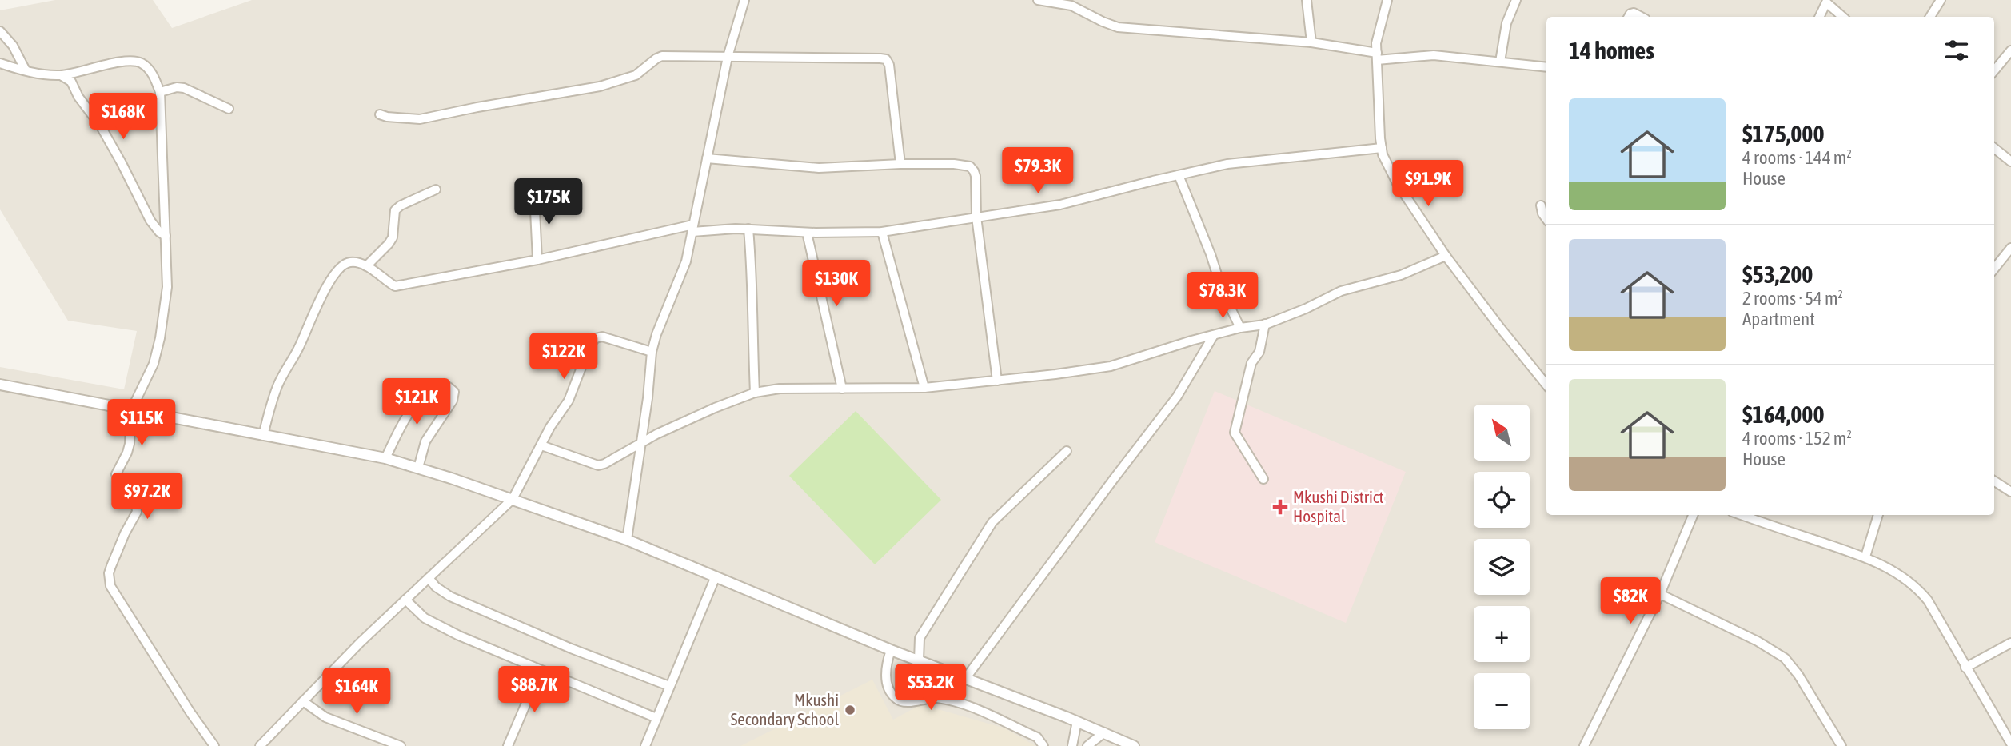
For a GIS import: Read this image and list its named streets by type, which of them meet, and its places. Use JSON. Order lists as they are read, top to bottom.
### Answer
{
  "places": {
    "health": ["Mkushi District Hospital"],
    "other": ["Mkushi Secondary School"]
  },
  "north": "top left",
  "page": {
    "heading": "14 homes",
    "list": [
      {
        "name": "$175,000",
        "note": "4 rooms · 144 m² · House"
      },
      {
        "name": "$53,200",
        "note": "2 rooms · 54 m² · Apartment"
      },
      {
        "name": "$164,000",
        "note": "4 rooms · 152 m² · House"
      }
    ],
    "price": [
      "$168K",
      "$79.3K",
      "$91.9K",
      "$175K",
      "$130K",
      "$78.3K",
      "$122K",
      "$121K",
      "$115K",
      "$97.2K",
      "$82K",
      "$53.2K",
      "$88.7K",
      "$164K"
    ],
    "map_buttons": ["+", "−"]
  }
}
